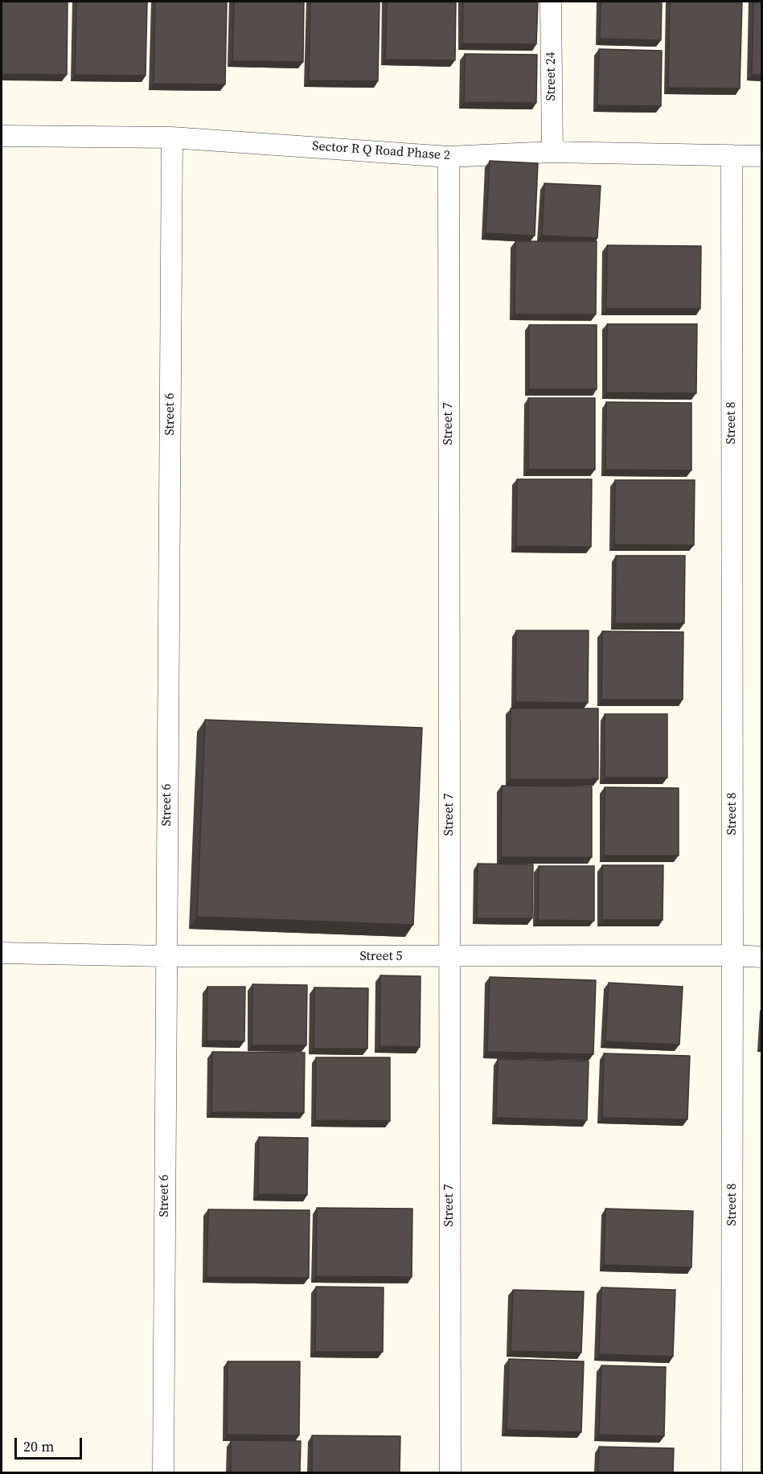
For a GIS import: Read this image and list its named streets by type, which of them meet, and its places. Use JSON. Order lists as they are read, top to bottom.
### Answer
{
  "streets": {
    "street": [
      "Street 24",
      "Sector R Q Road Phase 2",
      "Street 6",
      "Street 8",
      "Street 7",
      "Street 5"
    ]
  },
  "crossings": [
    ["Street 24", "Sector R Q Road Phase 2"],
    ["Sector R Q Road Phase 2", "Street 6"],
    ["Sector R Q Road Phase 2", "Street 8"],
    ["Sector R Q Road Phase 2", "Street 7"],
    ["Street 6", "Street 5"],
    ["Street 8", "Street 5"],
    ["Street 7", "Street 5"]
  ],
  "scale_bar": "20 m"
}
